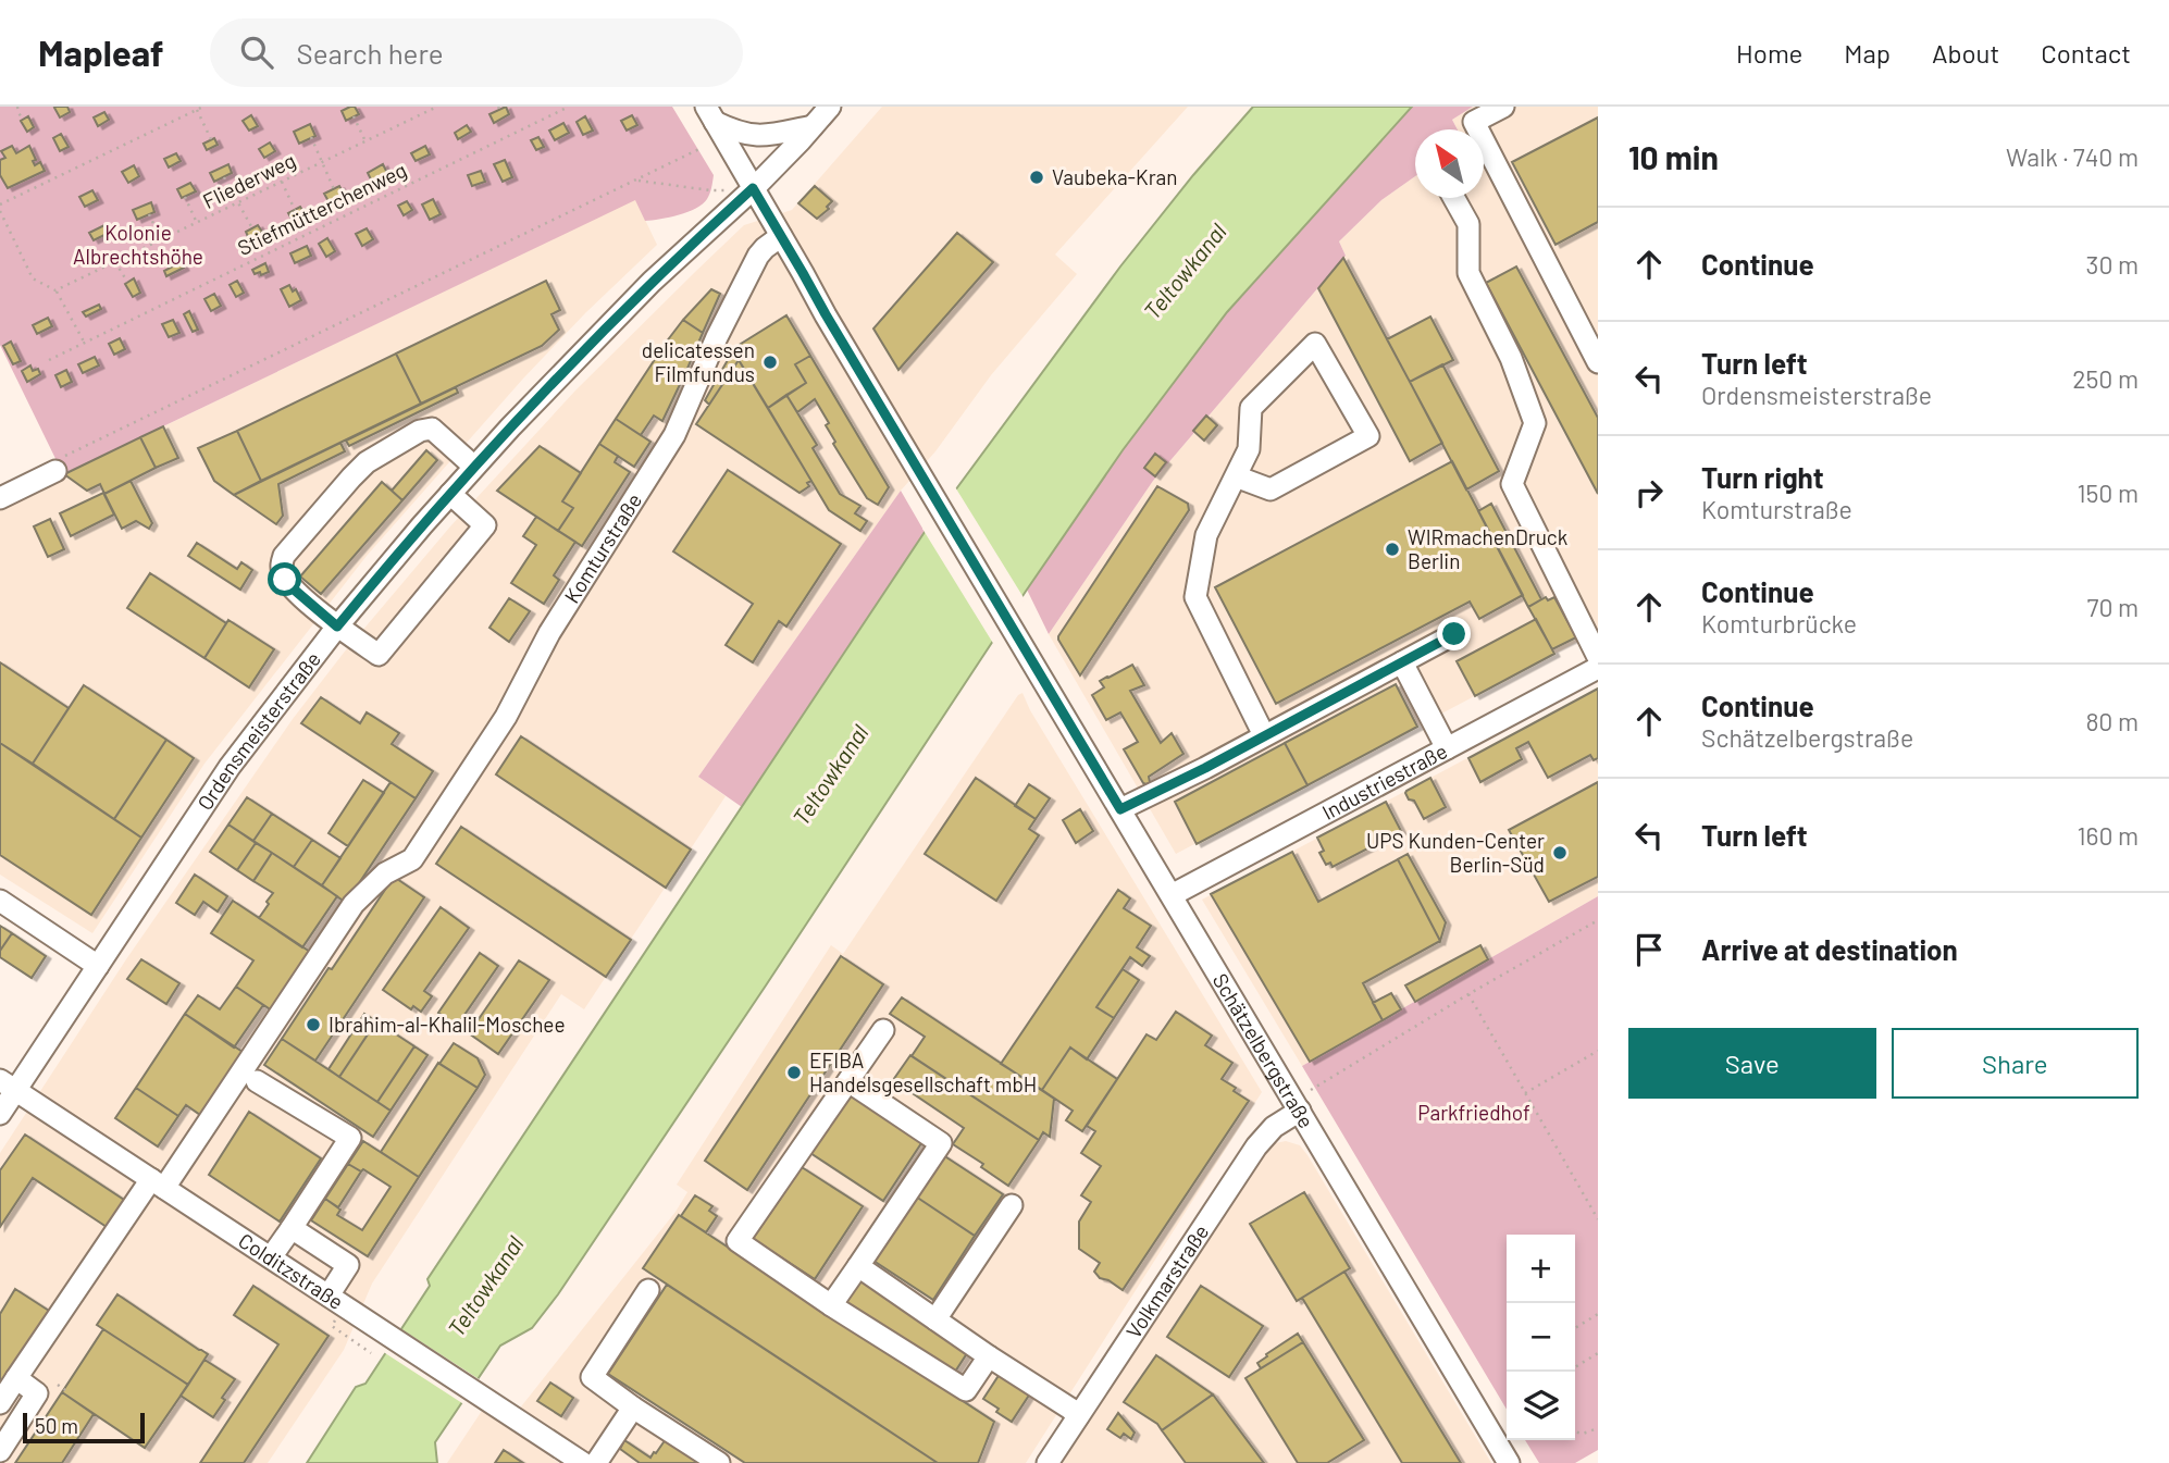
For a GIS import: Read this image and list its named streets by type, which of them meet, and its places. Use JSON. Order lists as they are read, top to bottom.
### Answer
{
  "streets": {
    "street": [
      "Komturstraße",
      "Ordensmeisterstraße",
      "Industriestraße",
      "Schätzelbergstraße",
      "Colditzstraße",
      "Volkmarstraße"
    ],
    "path": ["Fliederweg", "Stiefmütterchenweg"]
  },
  "crossings": [
    ["Komturstraße", "Schätzelbergstraße"],
    ["Komturstraße", "Colditzstraße"],
    ["Ordensmeisterstraße", "Colditzstraße"],
    ["Industriestraße", "Schätzelbergstraße"],
    ["Schätzelbergstraße", "Volkmarstraße"]
  ],
  "water": ["Teltowkanal"],
  "parks": ["Kolonie Albrechtshöhe", "Parkfriedhof"],
  "places": [
    "Vaubeka-Kran",
    "delicatessen Filmfundus",
    "WIRmachenDruck Berlin",
    "UPS Kunden-Center Berlin-Süd",
    "Ibrahim-al-Khalil-Moschee",
    "EFIBA Handelsgesellschaft mbH"
  ],
  "scale_bar": "50 m",
  "north": "top left",
  "page": {
    "header": "Mapleaf",
    "search": "Search here",
    "nav": [
      "Home",
      "Map",
      "About",
      "Contact"
    ],
    "heading": ["10 min", "Walk · 740 m"],
    "list": [
      ["Continue", "30 m"],
      ["Turn left", "Ordensmeisterstraße", "250 m"],
      ["Turn right", "Komturstraße", "150 m"],
      ["Continue", "Komturbrücke", "70 m"],
      ["Continue", "Schätzelbergstraße", "80 m"],
      ["Turn left", "160 m"],
      "Arrive at destination"
    ],
    "buttons": ["Save", "Share"],
    "map_buttons": ["+", "−"],
    "scale": "50 m"
  }
}
